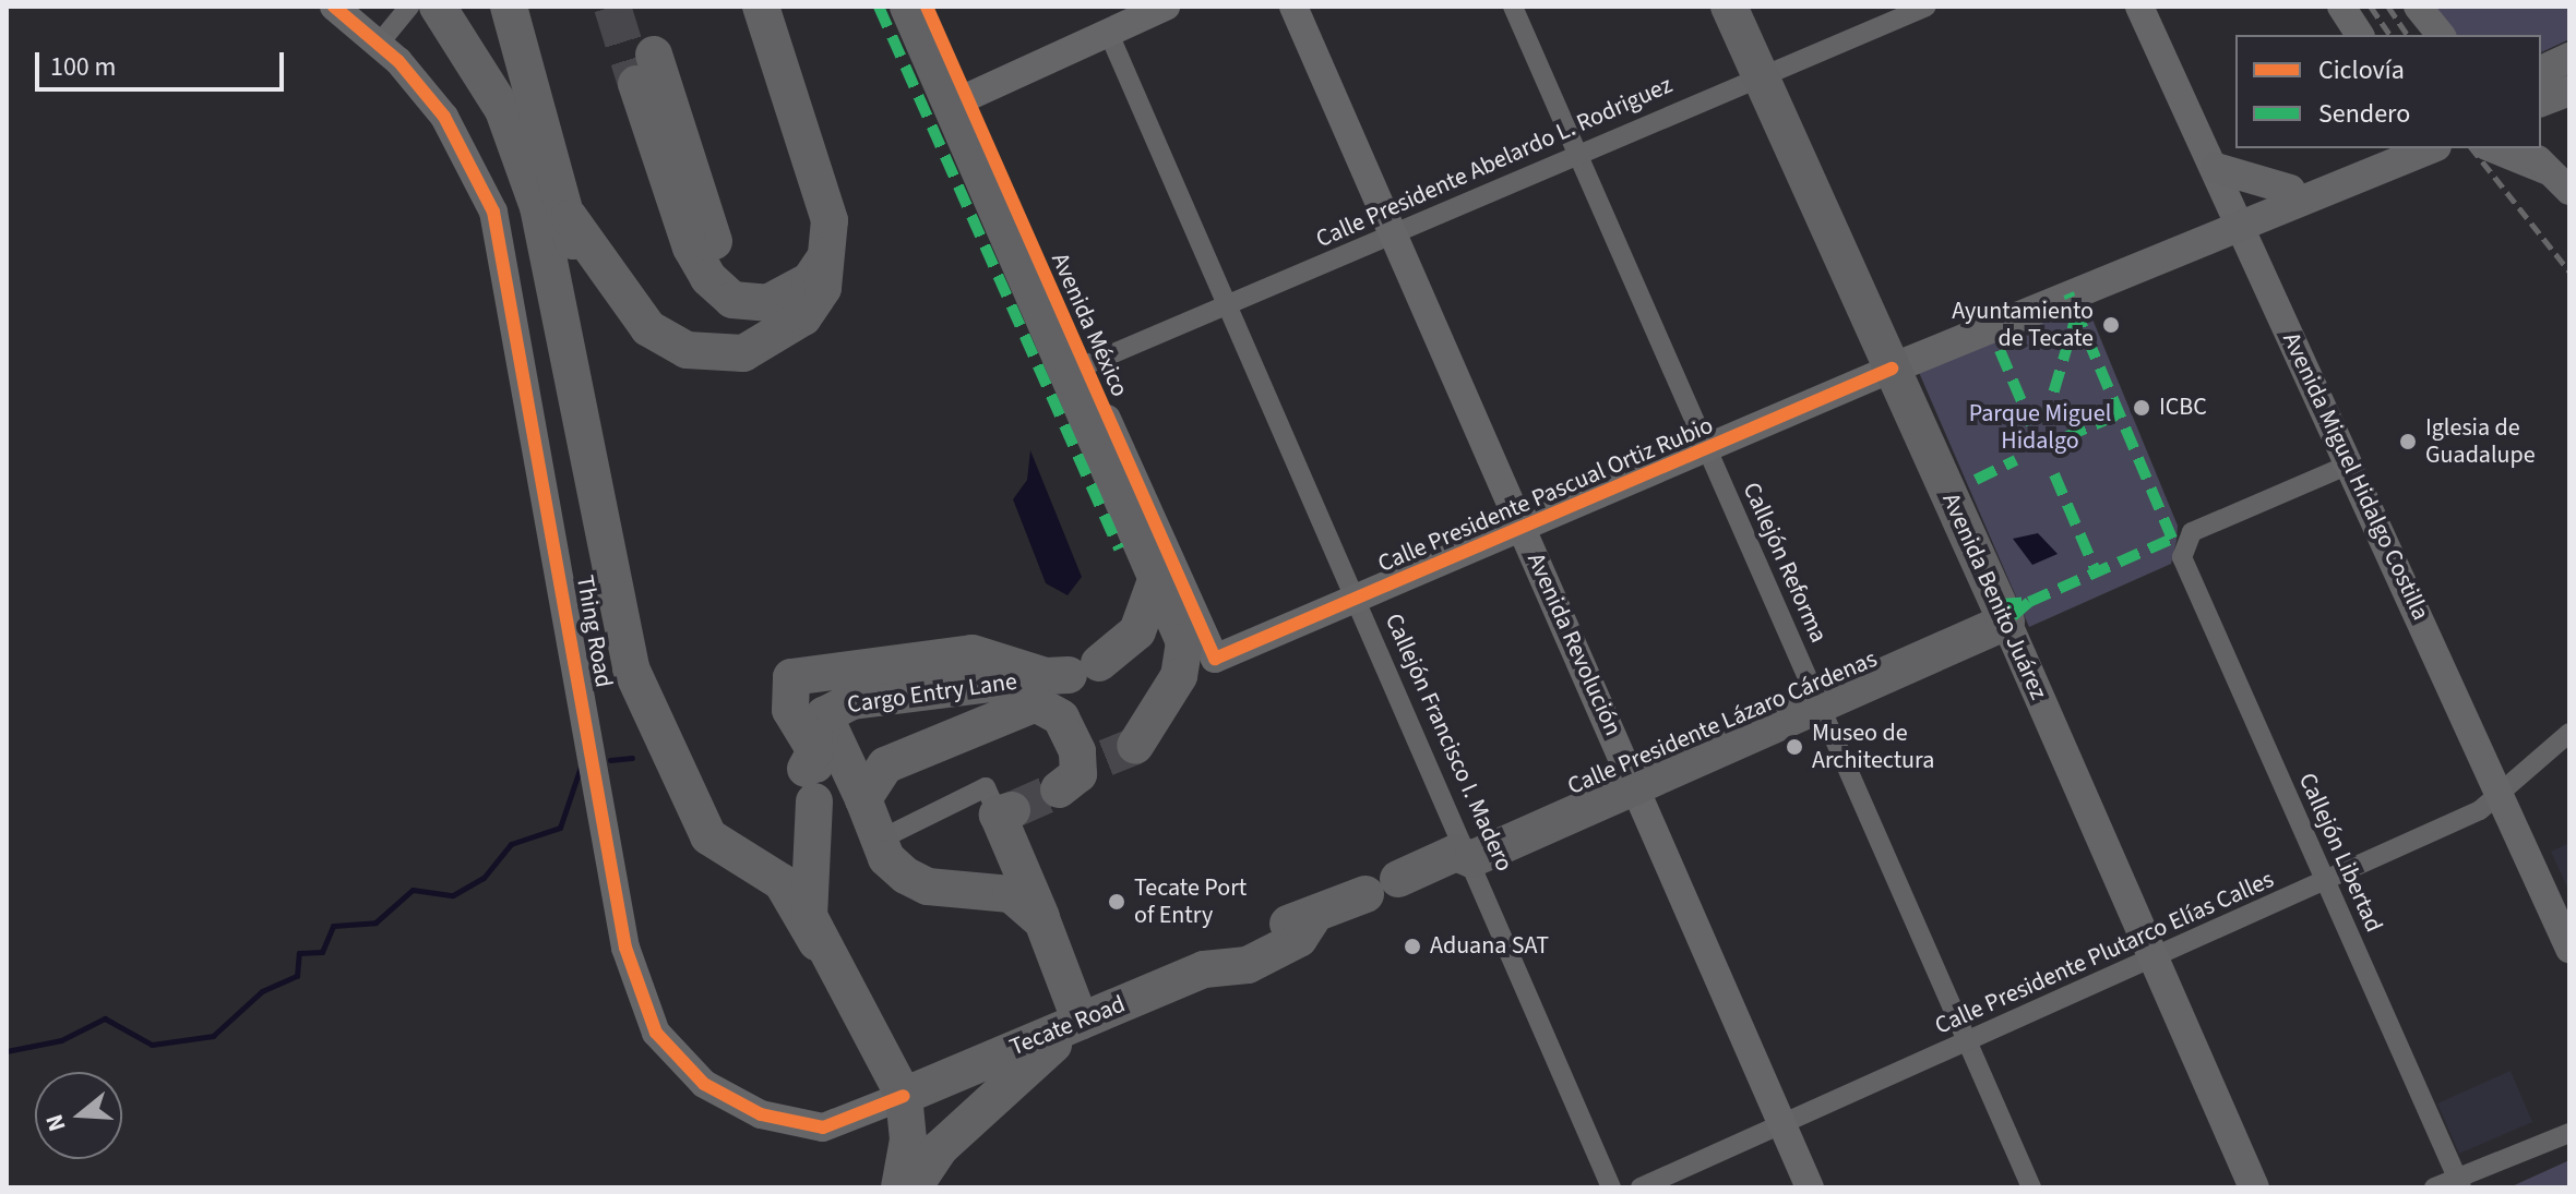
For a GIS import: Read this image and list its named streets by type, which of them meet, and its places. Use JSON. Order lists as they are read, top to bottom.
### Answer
{
  "streets": {
    "highway": [
      "Avenida Benito Juárez",
      "Cargo Entry Lane",
      "Calle Presidente Lázaro Cárdenas",
      "Tecate Road"
    ],
    "main road": ["Calle Presidente Pascual Ortiz Rubio"],
    "street": [
      "Calle Presidente Abelardo L. Rodriguez",
      "Avenida México",
      "Avenida Miguel Hidalgo Costilla",
      "Callejón Reforma",
      "Thing Road",
      "Avenida Revolución",
      "Callejón Francisco I. Madero",
      "Callejón Libertad",
      "Calle Presidente Plutarco Elías Calles"
    ]
  },
  "crossings": [
    ["Calle Presidente Abelardo L. Rodriguez", "Avenida México"],
    ["Calle Presidente Abelardo L. Rodriguez", "Callejón Reforma"],
    ["Calle Presidente Abelardo L. Rodriguez", "Avenida Benito Juárez"],
    ["Calle Presidente Abelardo L. Rodriguez", "Avenida Revolución"],
    ["Calle Presidente Abelardo L. Rodriguez", "Callejón Francisco I. Madero"],
    ["Avenida México", "Calle Presidente Pascual Ortiz Rubio"],
    ["Avenida Miguel Hidalgo Costilla", "Calle Presidente Pascual Ortiz Rubio"],
    ["Avenida Miguel Hidalgo Costilla", "Callejón Libertad"],
    ["Avenida Miguel Hidalgo Costilla", "Calle Presidente Plutarco Elías Calles"],
    ["Calle Presidente Pascual Ortiz Rubio", "Callejón Reforma"],
    ["Calle Presidente Pascual Ortiz Rubio", "Avenida Benito Juárez"],
    ["Calle Presidente Pascual Ortiz Rubio", "Avenida Revolución"],
    ["Calle Presidente Pascual Ortiz Rubio", "Callejón Francisco I. Madero"],
    ["Callejón Reforma", "Calle Presidente Lázaro Cárdenas"],
    ["Callejón Reforma", "Calle Presidente Plutarco Elías Calles"],
    ["Avenida Benito Juárez", "Calle Presidente Lázaro Cárdenas"],
    ["Avenida Benito Juárez", "Calle Presidente Plutarco Elías Calles"],
    ["Thing Road", "Cargo Entry Lane"],
    ["Thing Road", "Tecate Road"],
    ["Avenida Revolución", "Calle Presidente Lázaro Cárdenas"],
    ["Avenida Revolución", "Calle Presidente Plutarco Elías Calles"],
    ["Cargo Entry Lane", "Tecate Road"],
    ["Calle Presidente Lázaro Cárdenas", "Callejón Francisco I. Madero"],
    ["Calle Presidente Lázaro Cárdenas", "Tecate Road"],
    ["Callejón Libertad", "Calle Presidente Plutarco Elías Calles"]
  ],
  "parks": ["Parque Miguel Hidalgo"],
  "places": [
    "Ayuntamiento de Tecate",
    "ICBC",
    "Iglesia de Guadalupe",
    "Museo de Architectura",
    "Tecate Port of Entry",
    "Aduana SAT"
  ],
  "legend": ["Ciclovía", "Sendero"],
  "scale_bar": "100 m",
  "north": "left"
}
